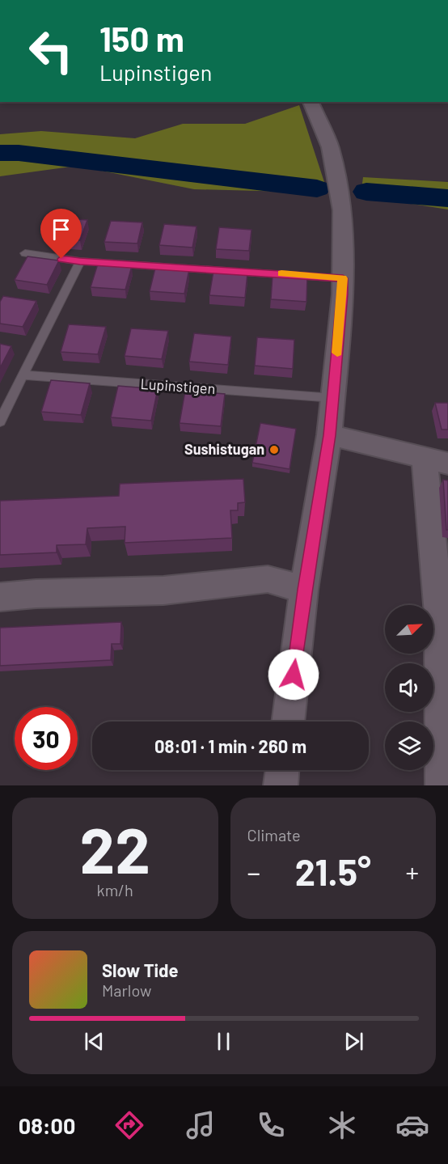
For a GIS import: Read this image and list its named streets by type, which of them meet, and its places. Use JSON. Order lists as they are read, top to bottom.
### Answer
{
  "streets": {
    "lane": ["Lupinstigen"]
  },
  "places": ["Sushistugan"],
  "north": "top right",
  "page": {
    "turn": ["150 m", "Lupinstigen"],
    "limit": "30",
    "trip": "08:01 · 1 min · 260 m",
    "tile": [
      ["22", "km/h"],
      "Climate"
    ],
    "heat": ["−", "21.5°", "+"],
    "song": ["Slow Tide", "Marlow"],
    "tabs": "08:00"
  }
}
